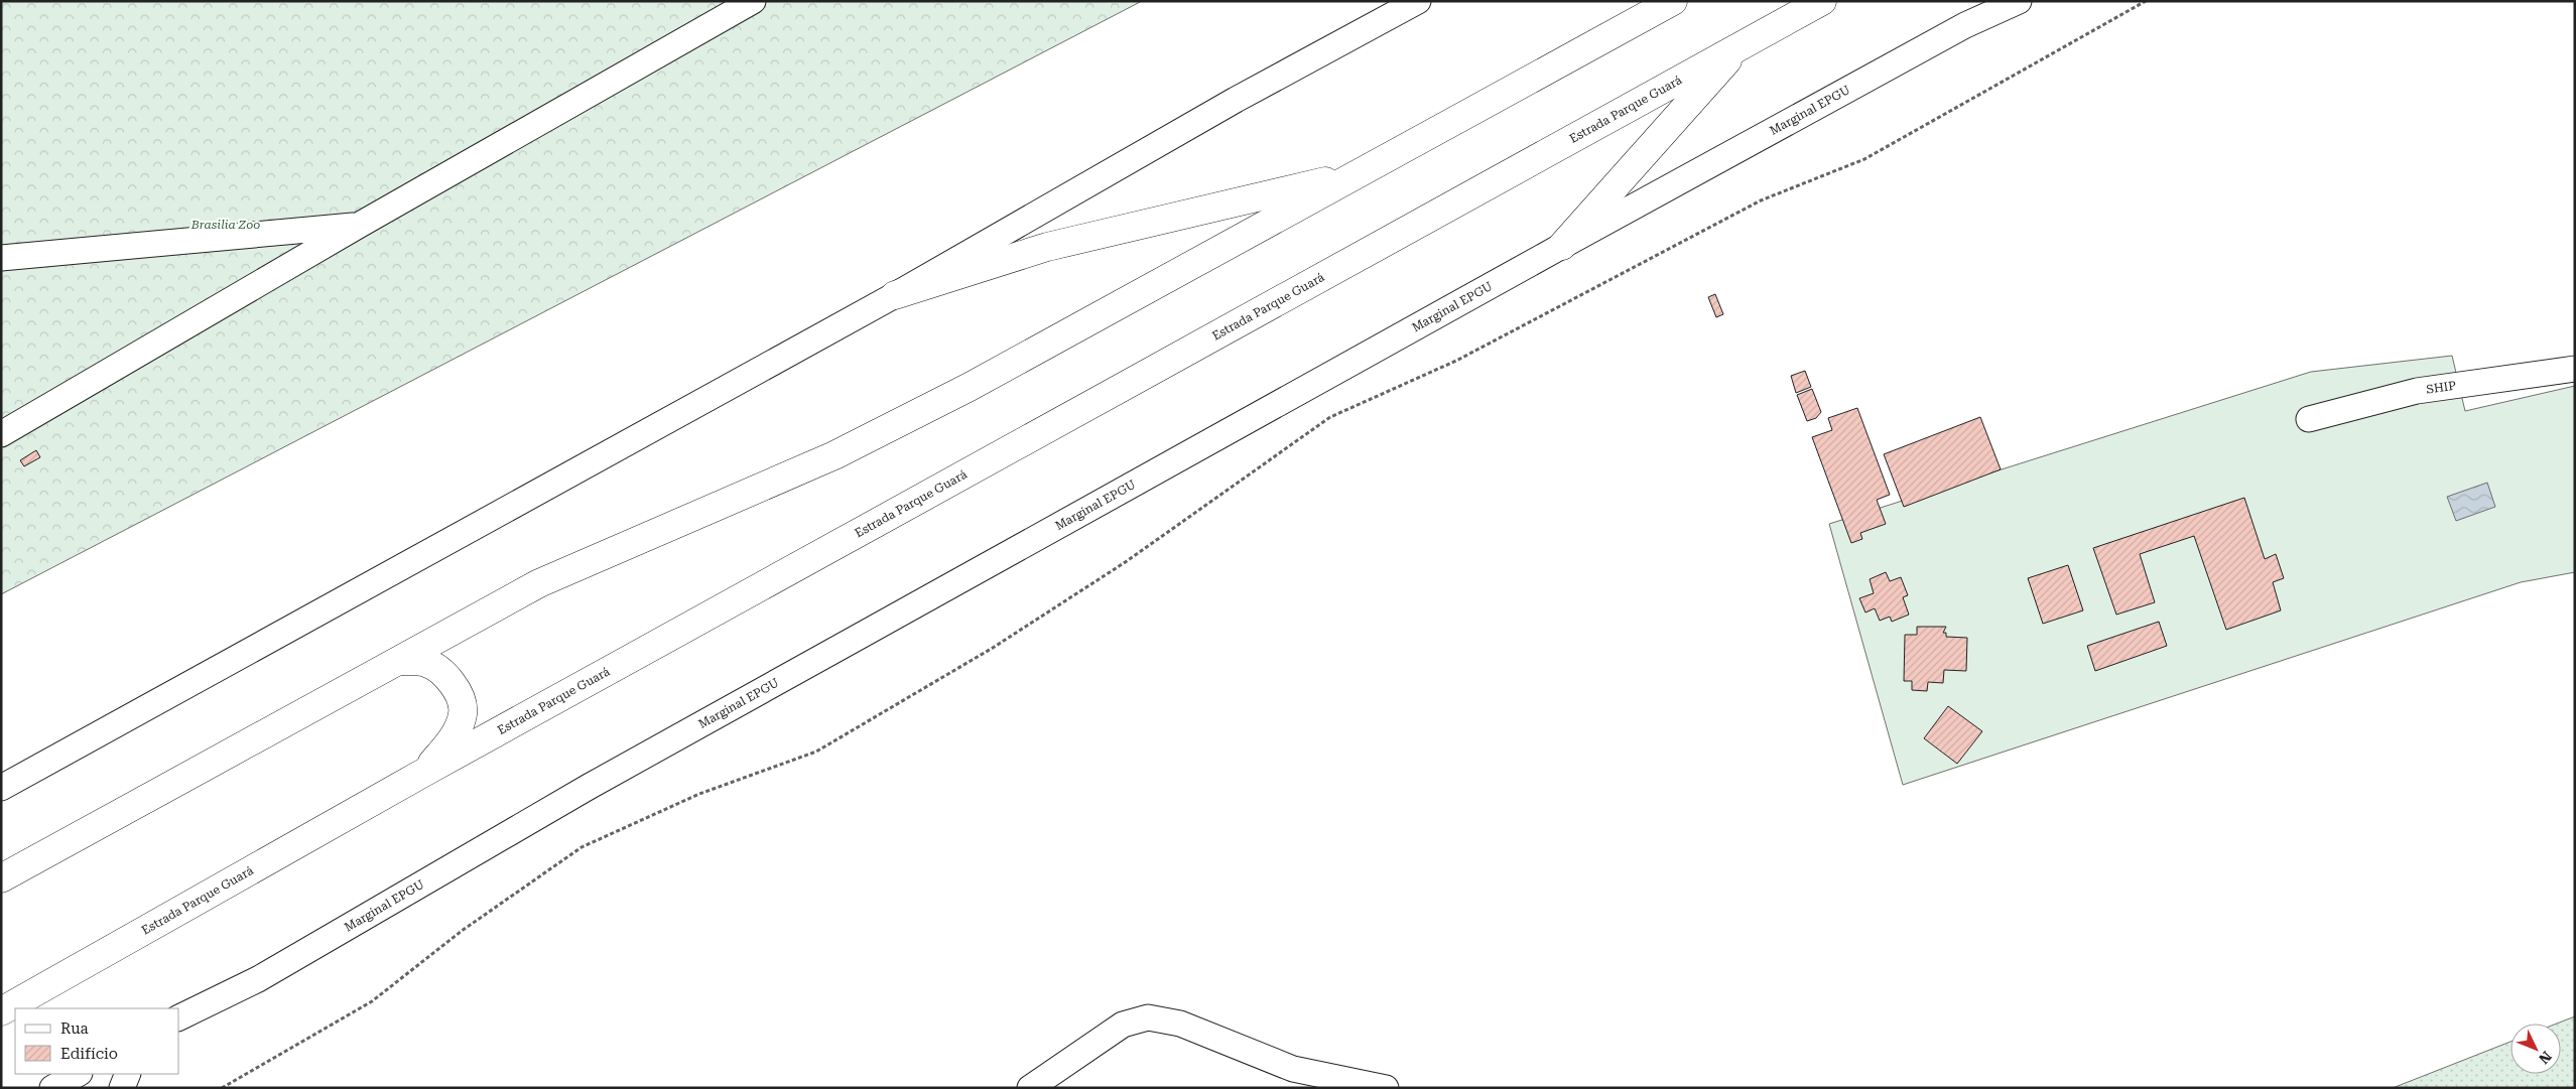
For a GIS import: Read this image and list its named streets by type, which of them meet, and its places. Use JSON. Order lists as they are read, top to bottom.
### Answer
{
  "streets": {
    "highway": ["Estrada Parque Guará"],
    "street": ["Marginal EPGU", "SHIP"]
  },
  "parks": ["Brasilia Zoo"],
  "legend": ["Rua", "Edifício"],
  "north": "bottom right"
}
